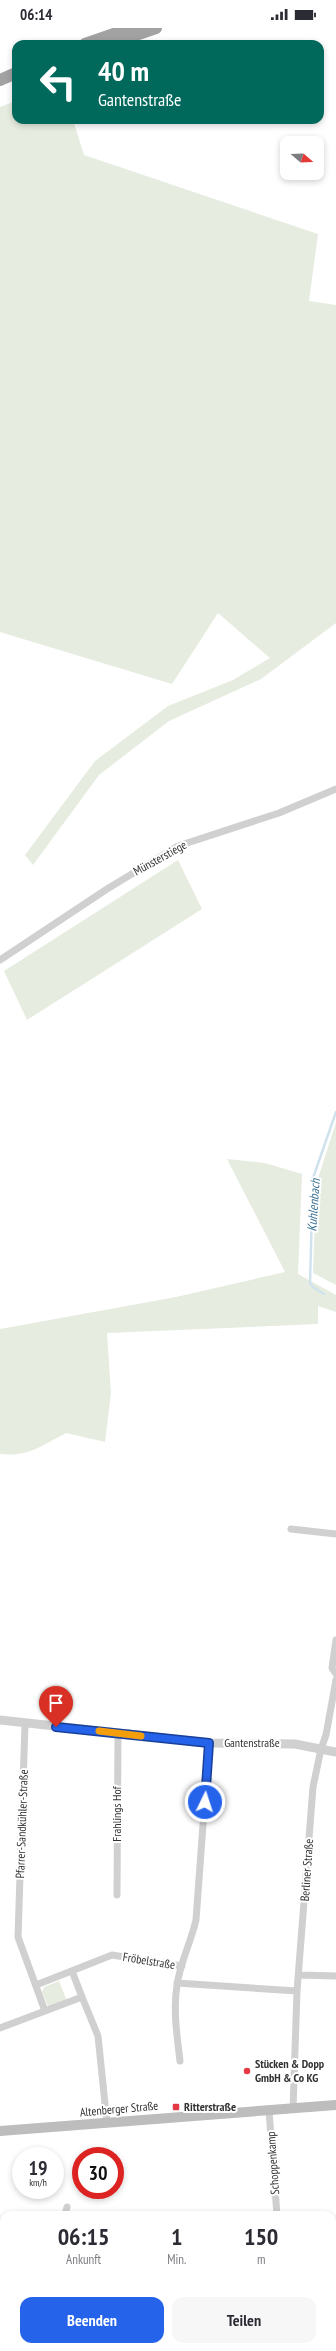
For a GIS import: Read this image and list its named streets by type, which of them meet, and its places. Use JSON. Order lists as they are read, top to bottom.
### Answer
{
  "streets": {
    "main road": ["Altenberger Straße"],
    "street": [
      "Münsterstiege",
      "Gantenstraße",
      "Frahlings Hof",
      "Pfarrer-Sandkühler-Straße",
      "Berliner Straße",
      "Fröbelstraße",
      "Schoppenkamp"
    ]
  },
  "crossings": [
    ["Gantenstraße", "Frahlings Hof"],
    ["Gantenstraße", "Pfarrer-Sandkühler-Straße"],
    ["Gantenstraße", "Berliner Straße"],
    ["Pfarrer-Sandkühler-Straße", "Fröbelstraße"],
    ["Berliner Straße", "Altenberger Straße"],
    ["Altenberger Straße", "Schoppenkamp"]
  ],
  "water": ["Kuhlenbach"],
  "places": {
    "other": ["Stücken & Dopp GmbH & Co KG"],
    "transit": ["Ritterstraße"]
  },
  "north": "right",
  "page": {
    "status": "06:14",
    "turn": ["40 m", "Gantenstraße"],
    "speed": "19 km/h",
    "limit": "30",
    "eta": [
      "06:15",
      "Ankunft",
      "1",
      "Min.",
      "150",
      "m"
    ],
    "buttons": ["Beenden", "Teilen"]
  }
}
